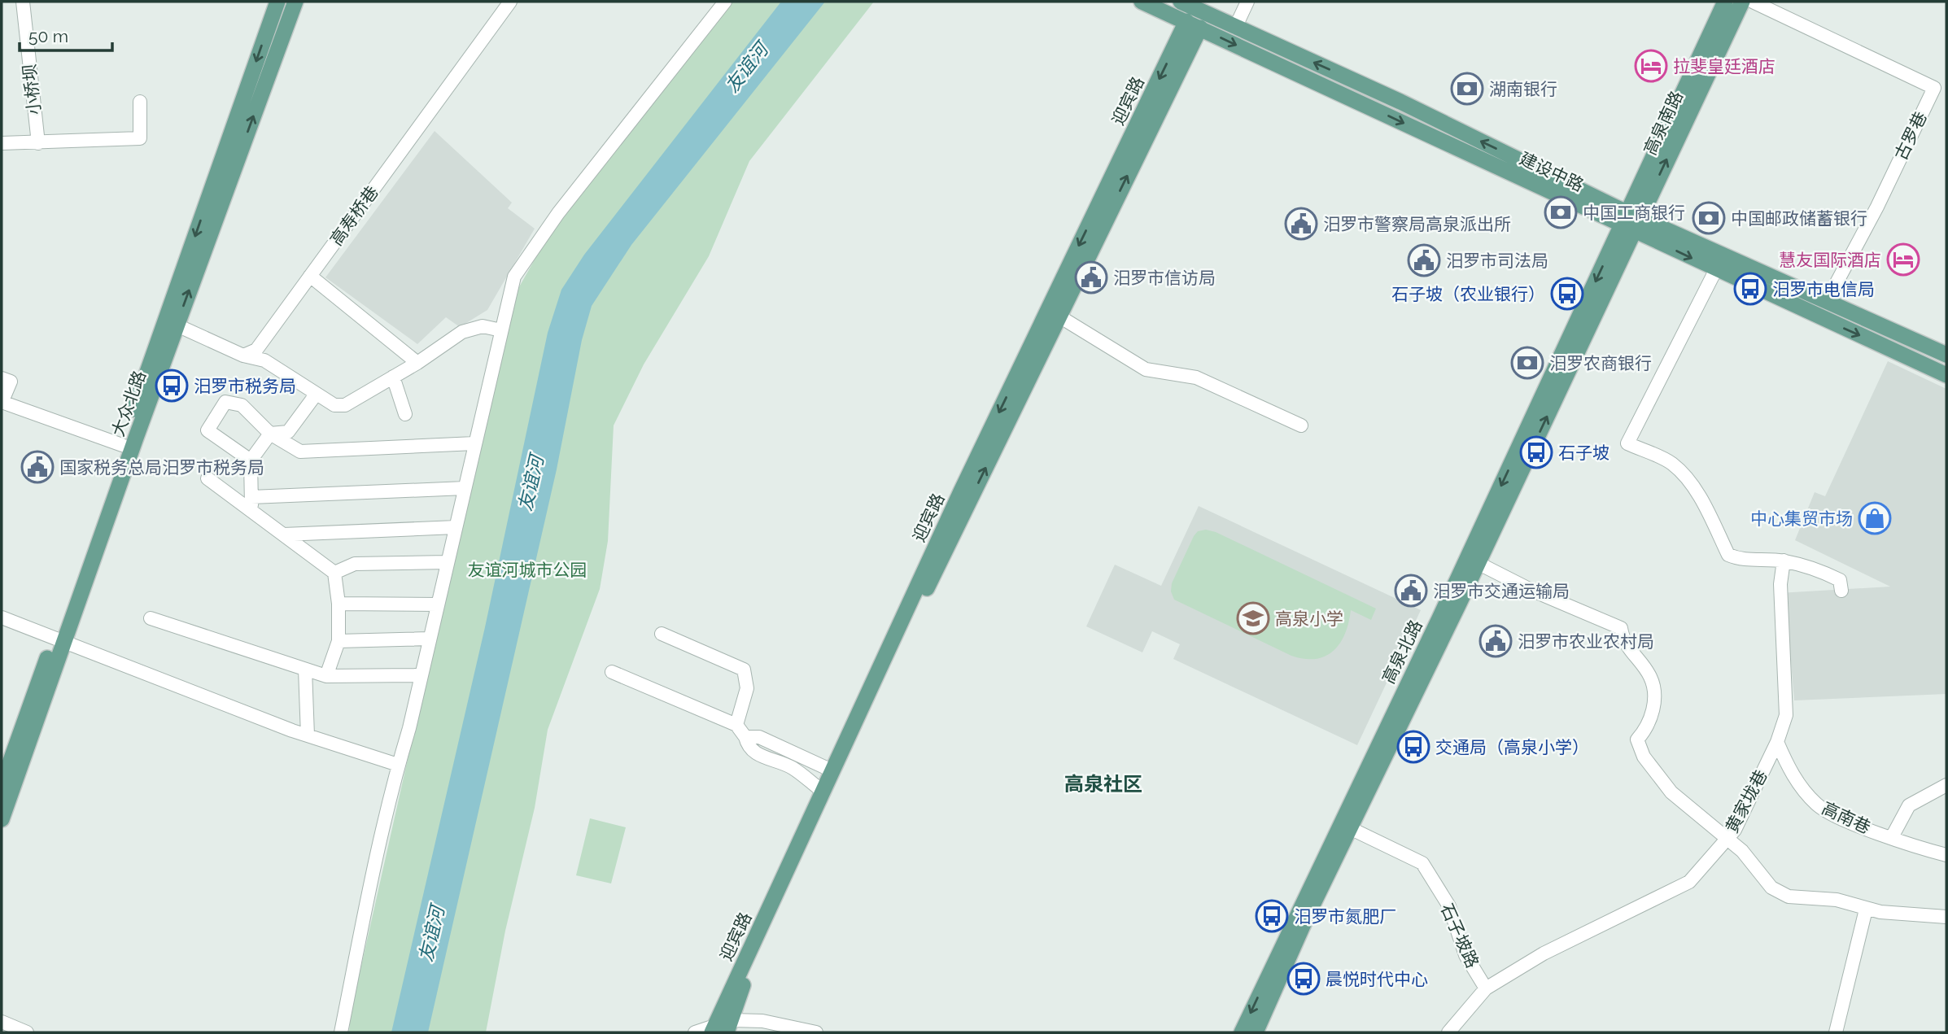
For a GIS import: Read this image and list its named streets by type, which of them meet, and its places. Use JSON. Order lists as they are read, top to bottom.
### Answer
{
  "streets": {
    "main road": [
      "迎宾路",
      "高泉南路",
      "建设中路",
      "大众北路",
      "高泉北路"
    ],
    "street": [
      "小桥坝",
      "古罗巷",
      "高寿桥巷",
      "黄家垅巷",
      "高南巷",
      "石子坡路"
    ]
  },
  "crossings": [
    ["迎宾路", "建设中路"],
    ["高泉南路", "建设中路"],
    ["高泉南路", "高泉北路"],
    ["古罗巷", "建设中路"],
    ["建设中路", "高泉北路"],
    ["高泉北路", "石子坡路"],
    ["黄家垅巷", "高南巷"],
    ["黄家垅巷", "石子坡路"]
  ],
  "districts": ["高泉社区"],
  "water": ["友谊河"],
  "parks": ["友谊河城市公园"],
  "places": {
    "hotel": ["拉斐皇廷酒店", "慧友国际酒店"],
    "bank": [
      "湖南银行",
      "中国工商银行",
      "中国邮政储蓄银行",
      "汨罗农商银行"
    ],
    "public building": [
      "汨罗市警察局高泉派出所",
      "汨罗市司法局",
      "汨罗市信访局",
      "国家税务总局汨罗市税务局",
      "汨罗市交通运输局",
      "汨罗市农业农村局"
    ],
    "bus stop": [
      "汨罗市电信局",
      "石子坡（农业银行）",
      "汨罗市税务局",
      "石子坡",
      "交通局（高泉小学）",
      "汨罗市氮肥厂",
      "晨悦时代中心"
    ],
    "shop": ["中心集贸市场"],
    "school or university": ["高泉小学"]
  },
  "scale_bar": "50 m"
}
